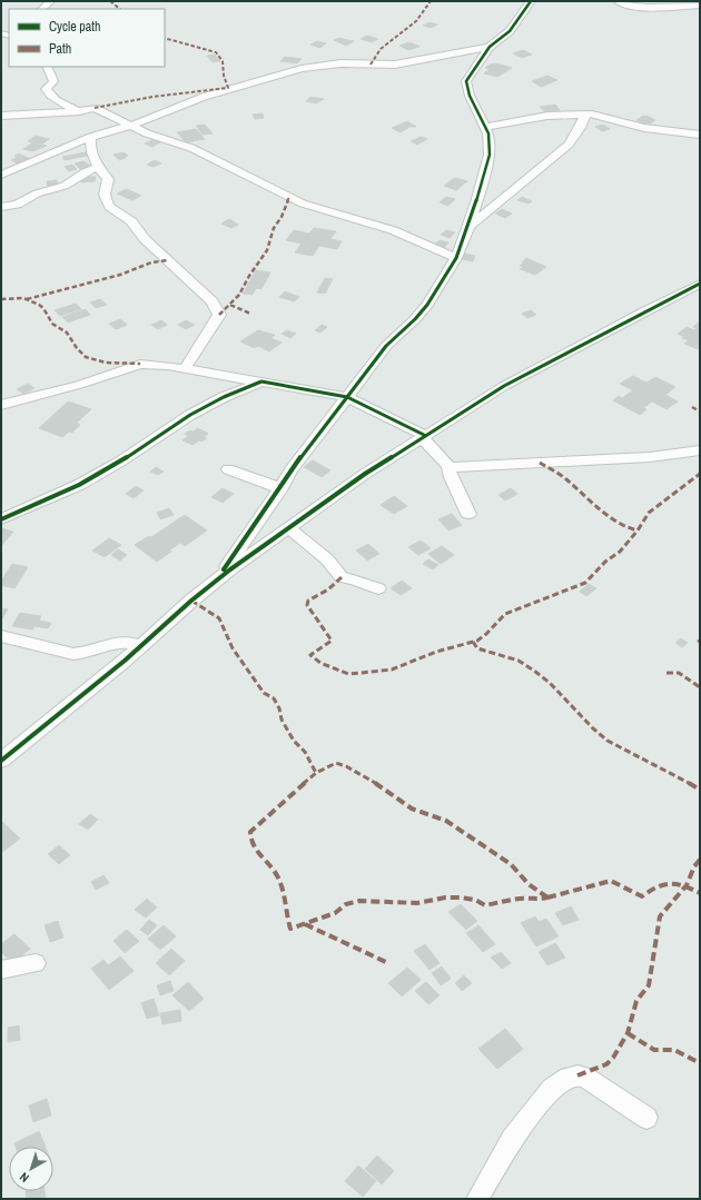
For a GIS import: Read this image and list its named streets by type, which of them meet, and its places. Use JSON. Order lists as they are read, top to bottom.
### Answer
{
  "legend": ["Cycle path", "Path"],
  "north": "bottom left"
}
